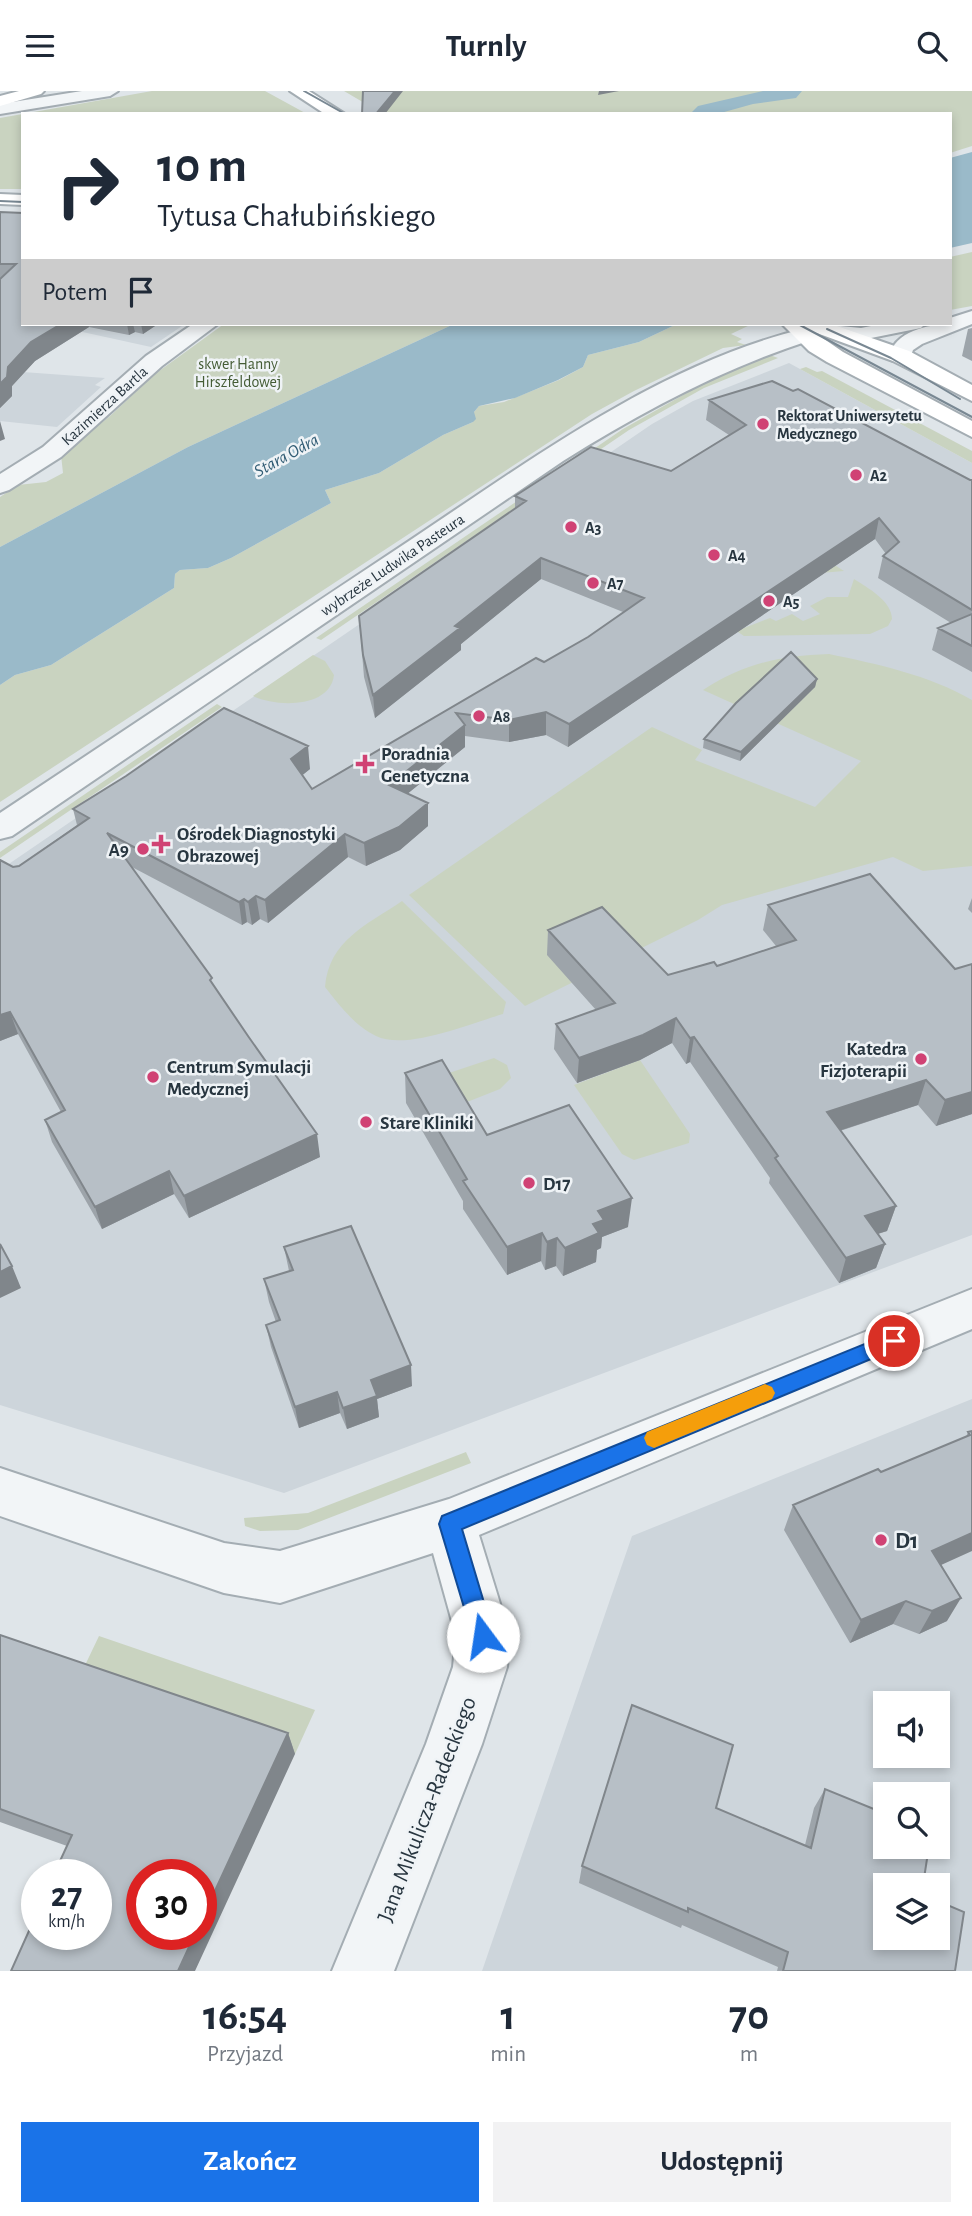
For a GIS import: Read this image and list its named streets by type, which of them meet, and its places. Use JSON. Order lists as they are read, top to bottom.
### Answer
{
  "streets": {
    "street": ["Kazimierza Bartla", "wybrzeże Ludwika Pasteura", "Jana Mikulicza-Radeckiego"]
  },
  "water": ["Stara Odra"],
  "parks": ["skwer Hanny Hirszfeldowej"],
  "places": {
    "other": [
      "Rektorat Uniwersytetu Medycznego",
      "A2",
      "A3",
      "A4",
      "A7",
      "A5",
      "A8",
      "A9",
      "Katedra Fizjoterapii",
      "Centrum Symulacji Medycznej",
      "Stare Kliniki",
      "D17",
      "D1"
    ],
    "health": ["Poradnia Genetyczna", "Ośrodek Diagnostyki Obrazowej"]
  },
  "page": {
    "header": "Turnly",
    "turn": ["10 m", "Tytusa Chałubińskiego"],
    "then": "Potem",
    "speed": "27 km/h",
    "limit": "30",
    "eta": [
      "16:54",
      "Przyjazd",
      "1",
      "min",
      "70",
      "m"
    ],
    "buttons": ["Zakończ", "Udostępnij"]
  }
}
